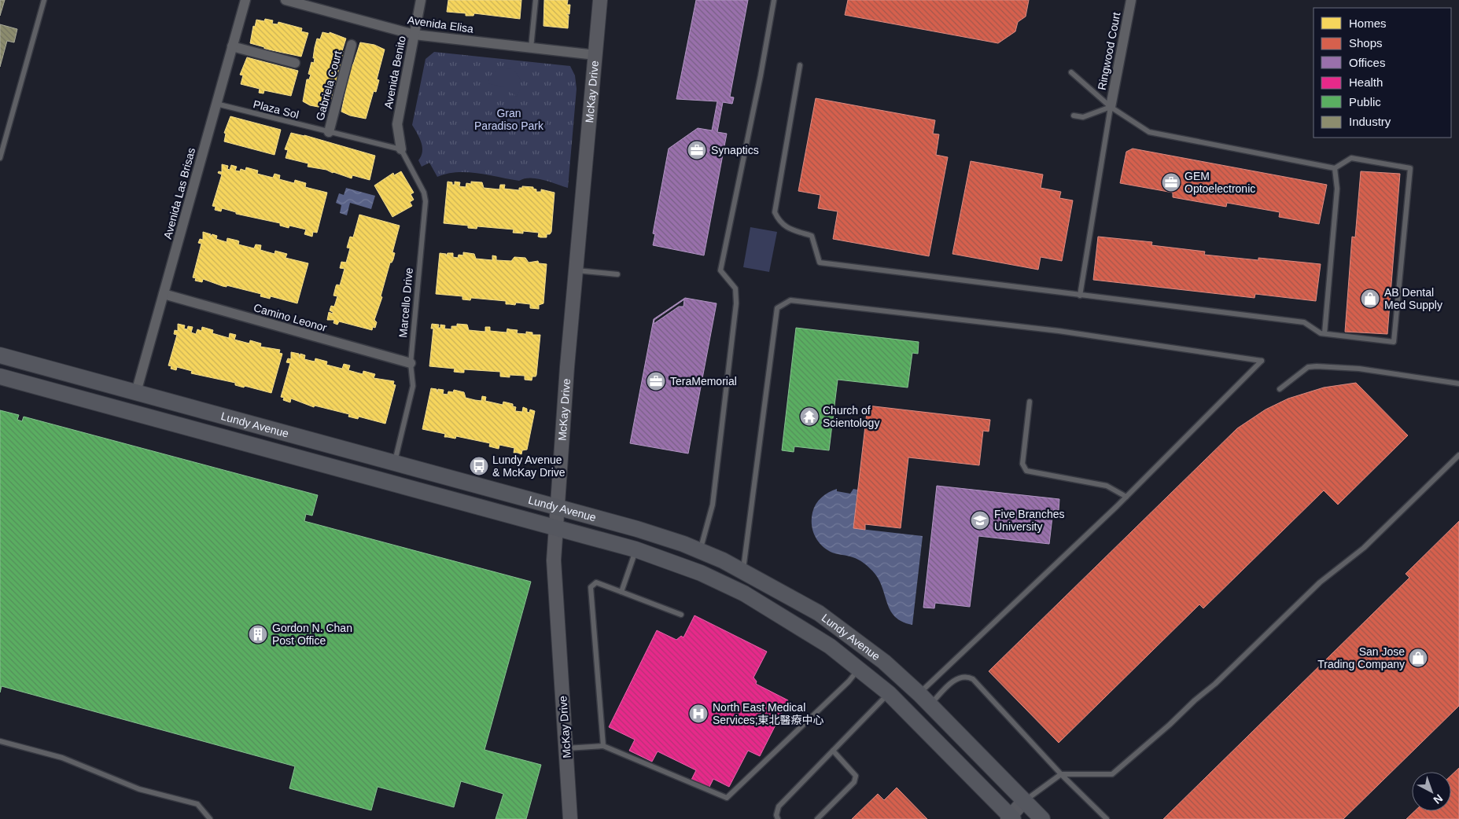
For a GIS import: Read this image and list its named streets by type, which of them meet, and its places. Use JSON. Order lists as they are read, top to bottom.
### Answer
{
  "streets": {
    "main road": ["Lundy Avenue"],
    "street": [
      "Avenida Elisa",
      "Ringwood Court",
      "Avenida Benito",
      "Gabriela Court",
      "McKay Drive",
      "Avenida Las Brisas",
      "Camino Leonor"
    ],
    "lane": ["Plaza Sol", "Marcello Drive"]
  },
  "crossings": [
    ["Avenida Elisa", "Avenida Benito"],
    ["Avenida Elisa", "McKay Drive"],
    ["Avenida Benito", "Plaza Sol"],
    ["Avenida Benito", "Marcello Drive"],
    ["Gabriela Court", "Plaza Sol"],
    ["McKay Drive", "Lundy Avenue"],
    ["Plaza Sol", "Avenida Las Brisas"],
    ["Plaza Sol", "Marcello Drive"],
    ["Avenida Las Brisas", "Camino Leonor"],
    ["Avenida Las Brisas", "Lundy Avenue"],
    ["Marcello Drive", "Camino Leonor"],
    ["Marcello Drive", "Lundy Avenue"]
  ],
  "parks": ["Gran Paradiso Park"],
  "places": {
    "office": ["Synaptics", "GEM Optoelectronic", "TeraMemorial"],
    "shop": ["AB Dental Med Supply", "San Jose Trading Company"],
    "temple": ["Church of Scientology"],
    "bus stop": ["Lundy Avenue & McKay Drive"],
    "school or university": ["Five Branches University"],
    "building": ["Gordon N. Chan Post Office"],
    "hospital": ["North East Medical Services;東北醫療中心"]
  },
  "legend": [
    "Homes",
    "Shops",
    "Offices",
    "Health",
    "Public",
    "Industry"
  ],
  "north": "bottom right"
}
